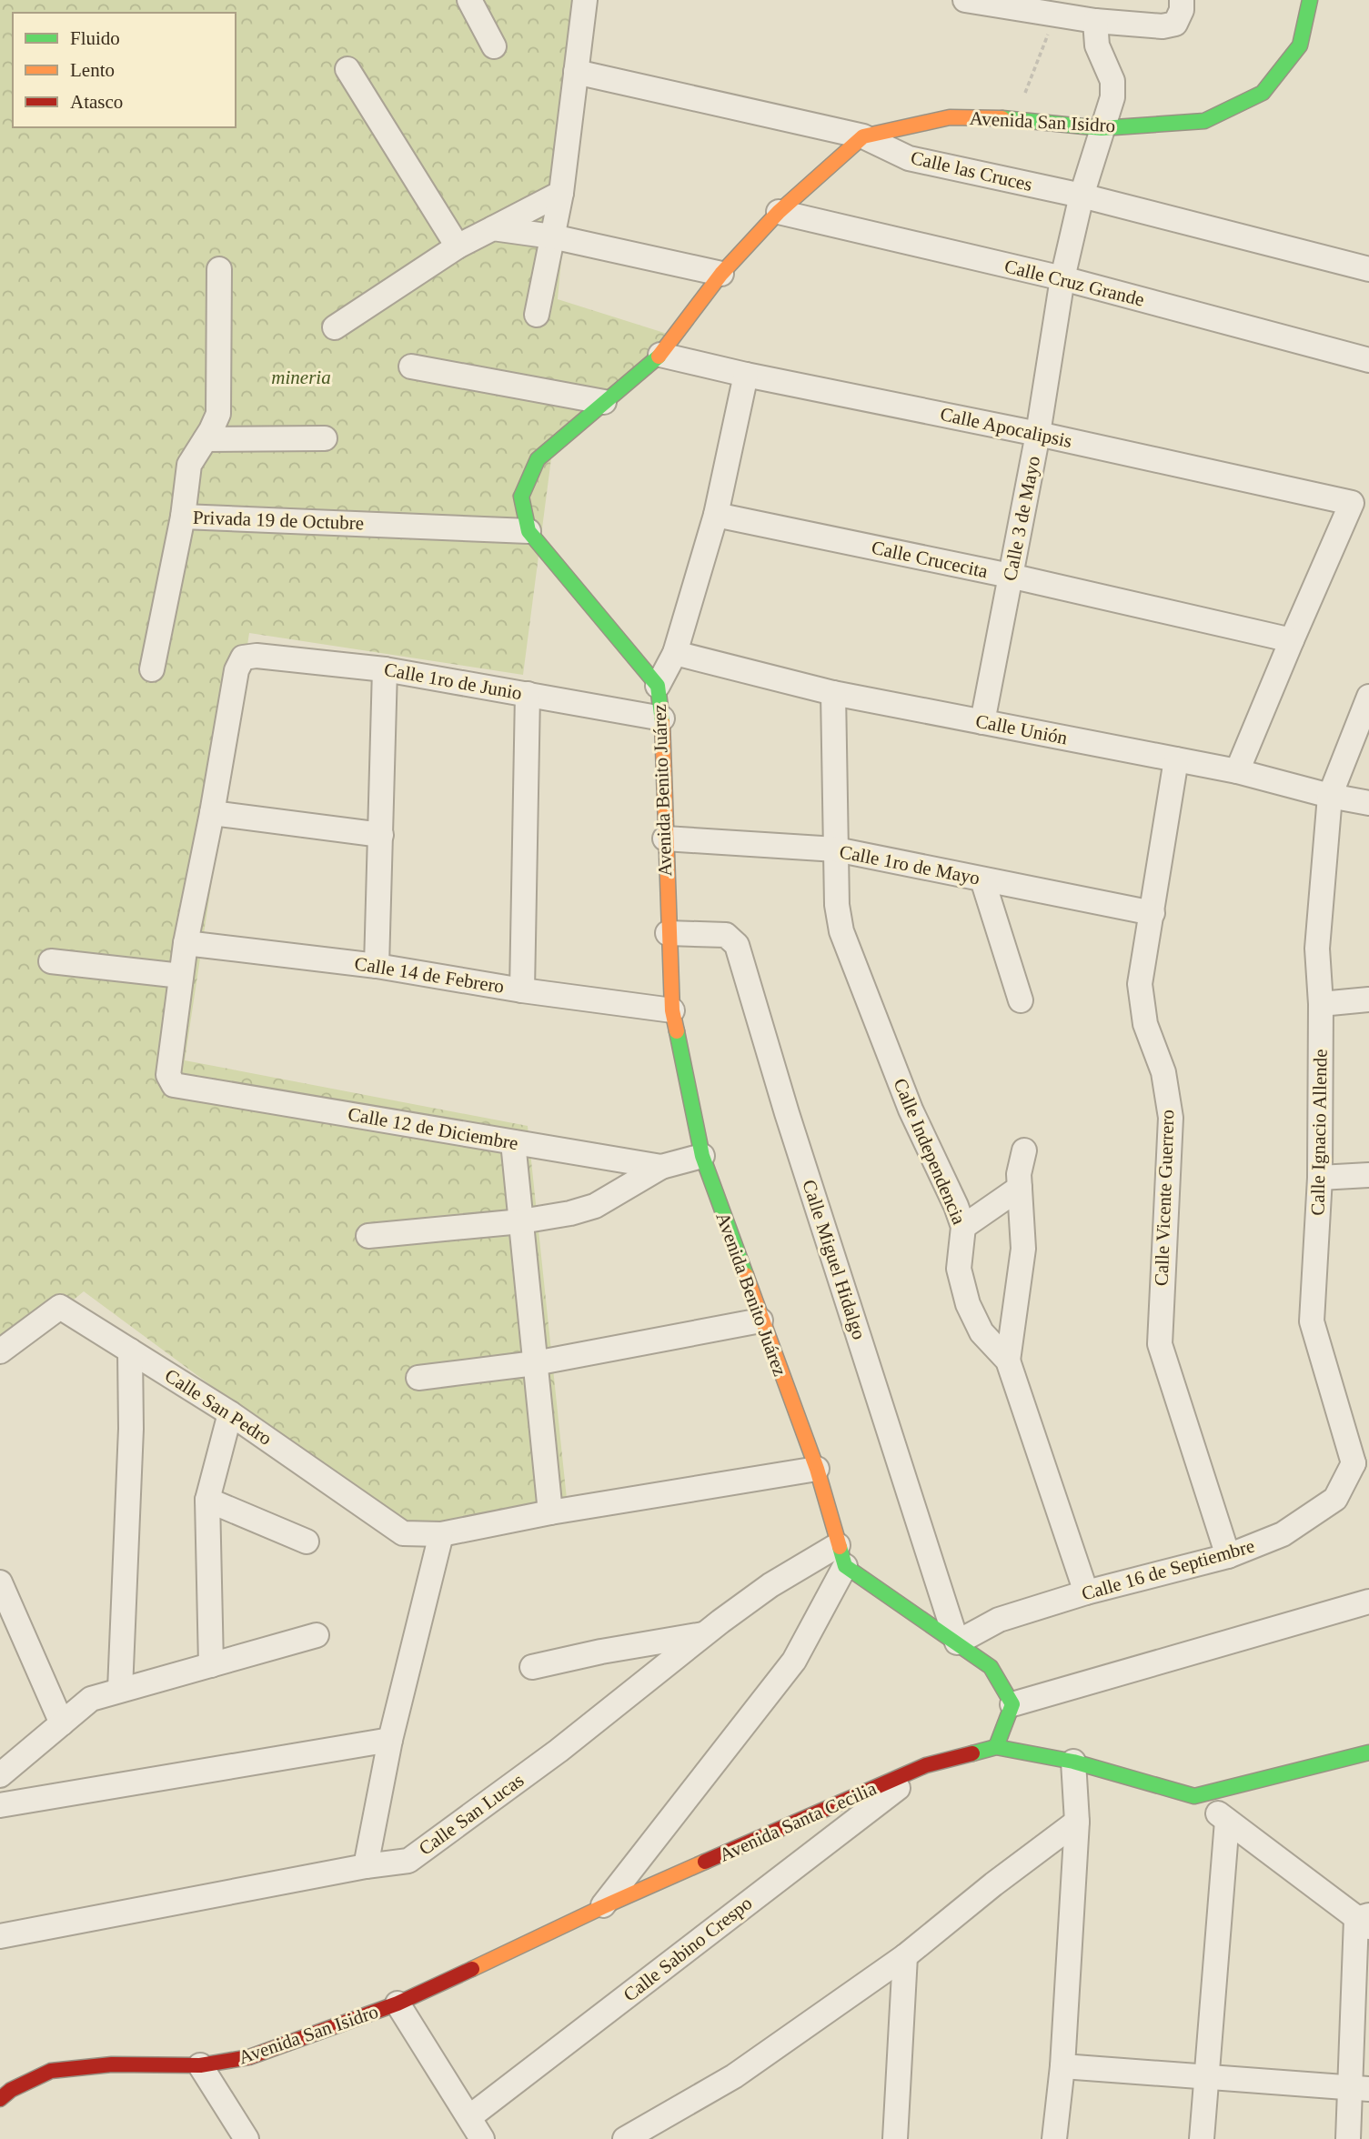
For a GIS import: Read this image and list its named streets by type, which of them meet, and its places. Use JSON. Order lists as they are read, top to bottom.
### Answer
{
  "streets": {
    "street": [
      "Avenida San Isidro",
      "Calle las Cruces",
      "Calle Cruz Grande",
      "Calle Apocalipsis",
      "Calle 3 de Mayo",
      "Privada 19 de Octubre",
      "Calle Crucecita",
      "Calle 1ro de Junio",
      "Calle Unión",
      "Avenida Benito Juárez",
      "Calle 1ro de Mayo",
      "Calle 14 de Febrero",
      "Calle 12 de Diciembre",
      "Calle Ignacio Allende",
      "Calle Independencia",
      "Calle Vicente Guerrero",
      "Calle Miguel Hidalgo",
      "Calle San Pedro",
      "Calle 16 de Septiembre",
      "Calle San Lucas",
      "Avenida Santa Cecilia",
      "Calle Sabino Crespo"
    ]
  },
  "crossings": [
    ["Avenida San Isidro", "Calle las Cruces"],
    ["Avenida San Isidro", "Calle 3 de Mayo"],
    ["Avenida San Isidro", "Avenida Benito Juárez"],
    ["Avenida San Isidro", "Avenida Santa Cecilia"],
    ["Calle las Cruces", "Calle 3 de Mayo"],
    ["Calle las Cruces", "Avenida Benito Juárez"],
    ["Calle Cruz Grande", "Calle 3 de Mayo"],
    ["Calle Cruz Grande", "Avenida Benito Juárez"],
    ["Calle Apocalipsis", "Calle 3 de Mayo"],
    ["Calle Apocalipsis", "Calle Crucecita"],
    ["Calle Apocalipsis", "Avenida Benito Juárez"],
    ["Calle 3 de Mayo", "Calle Crucecita"],
    ["Calle 3 de Mayo", "Calle Unión"],
    ["Privada 19 de Octubre", "Avenida Benito Juárez"],
    ["Calle 1ro de Junio", "Avenida Benito Juárez"],
    ["Calle Unión", "Calle Ignacio Allende"],
    ["Calle Unión", "Calle Independencia"],
    ["Calle Unión", "Calle Vicente Guerrero"],
    ["Avenida Benito Juárez", "Calle 1ro de Mayo"],
    ["Avenida Benito Juárez", "Calle 14 de Febrero"],
    ["Avenida Benito Juárez", "Calle 12 de Diciembre"],
    ["Avenida Benito Juárez", "Calle Miguel Hidalgo"],
    ["Avenida Benito Juárez", "Calle San Pedro"],
    ["Avenida Benito Juárez", "Calle San Lucas"],
    ["Calle 1ro de Mayo", "Calle Independencia"],
    ["Calle 1ro de Mayo", "Calle Vicente Guerrero"],
    ["Calle Ignacio Allende", "Calle 16 de Septiembre"],
    ["Calle Independencia", "Calle 16 de Septiembre"],
    ["Calle Vicente Guerrero", "Calle 16 de Septiembre"],
    ["Calle Miguel Hidalgo", "Calle 16 de Septiembre"],
    ["Avenida Santa Cecilia", "Calle Sabino Crespo"]
  ],
  "parks": ["mineria"],
  "legend": ["Fluido", "Lento", "Atasco"]
}
